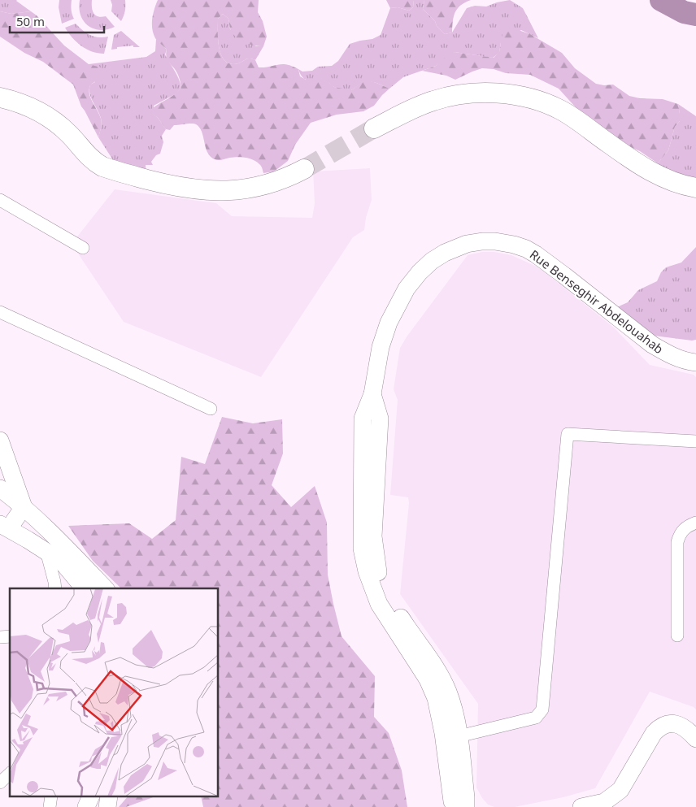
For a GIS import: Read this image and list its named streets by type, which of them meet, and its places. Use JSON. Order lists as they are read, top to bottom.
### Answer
{
  "streets": {
    "main road": ["Rue Benseghir Abdelouahab"]
  },
  "scale_bar": "50 m"
}
